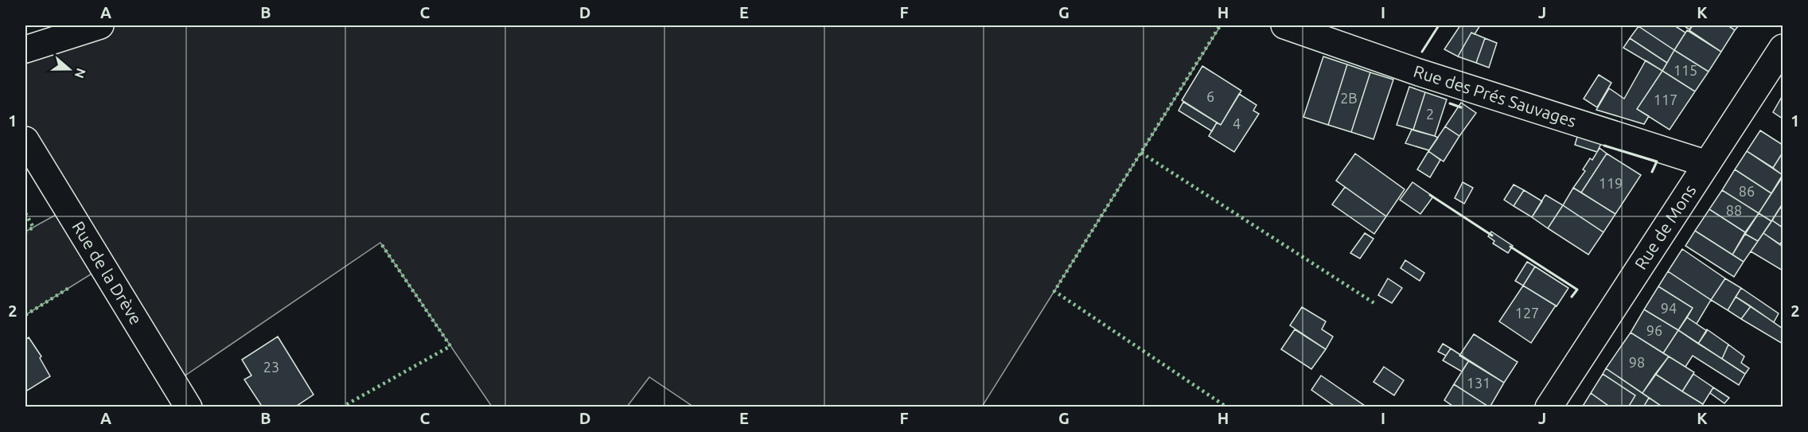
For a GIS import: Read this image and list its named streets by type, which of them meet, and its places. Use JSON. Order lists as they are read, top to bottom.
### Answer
{
  "streets": {
    "street": ["Rue des Prés Sauvages", "Rue de Mons", "Rue de la Drève"]
  },
  "crossings": [
    ["Rue des Prés Sauvages", "Rue de Mons"]
  ],
  "house_numbers": [
    "115",
    "6",
    "2B",
    "117",
    "2",
    "4",
    "119",
    "86",
    "88",
    "94",
    "127",
    "96",
    "98",
    "23",
    "131"
  ],
  "north": "right",
  "grid": {
    "columns": [
      "A",
      "B",
      "C",
      "D",
      "E",
      "F",
      "G",
      "H",
      "I",
      "J",
      "K"
    ],
    "rows": ["1", "2"]
  }
}
